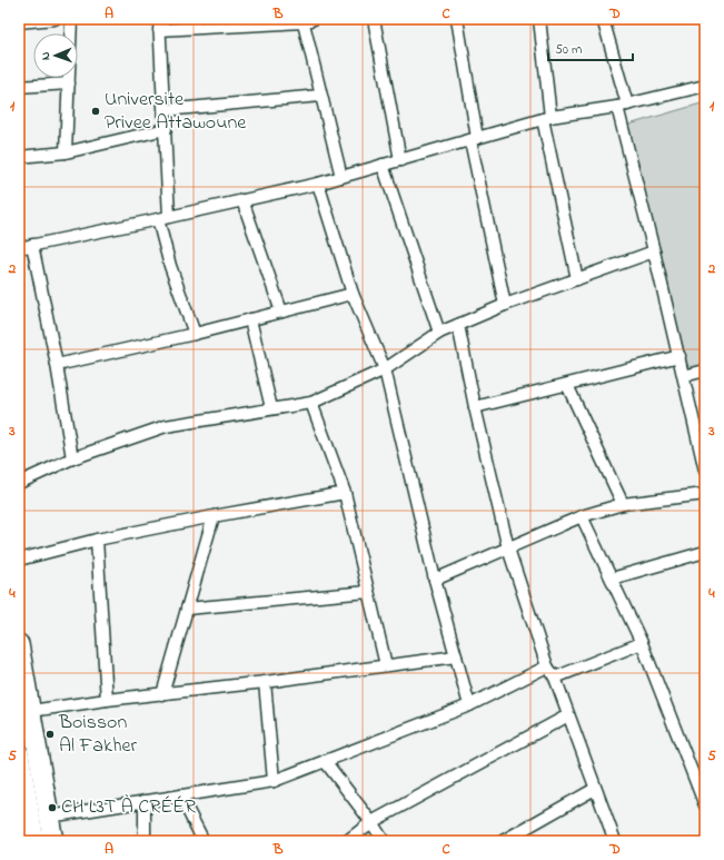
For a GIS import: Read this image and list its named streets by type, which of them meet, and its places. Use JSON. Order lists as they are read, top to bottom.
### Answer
{
  "places": ["Universite Privee Attawoune", "Boisson Al Fakher", "CH L3T À CRÉÉR"],
  "scale_bar": "50 m",
  "north": "left",
  "grid": {
    "columns": [
      "A",
      "B",
      "C",
      "D"
    ],
    "rows": [
      "1",
      "2",
      "3",
      "4",
      "5"
    ]
  }
}
